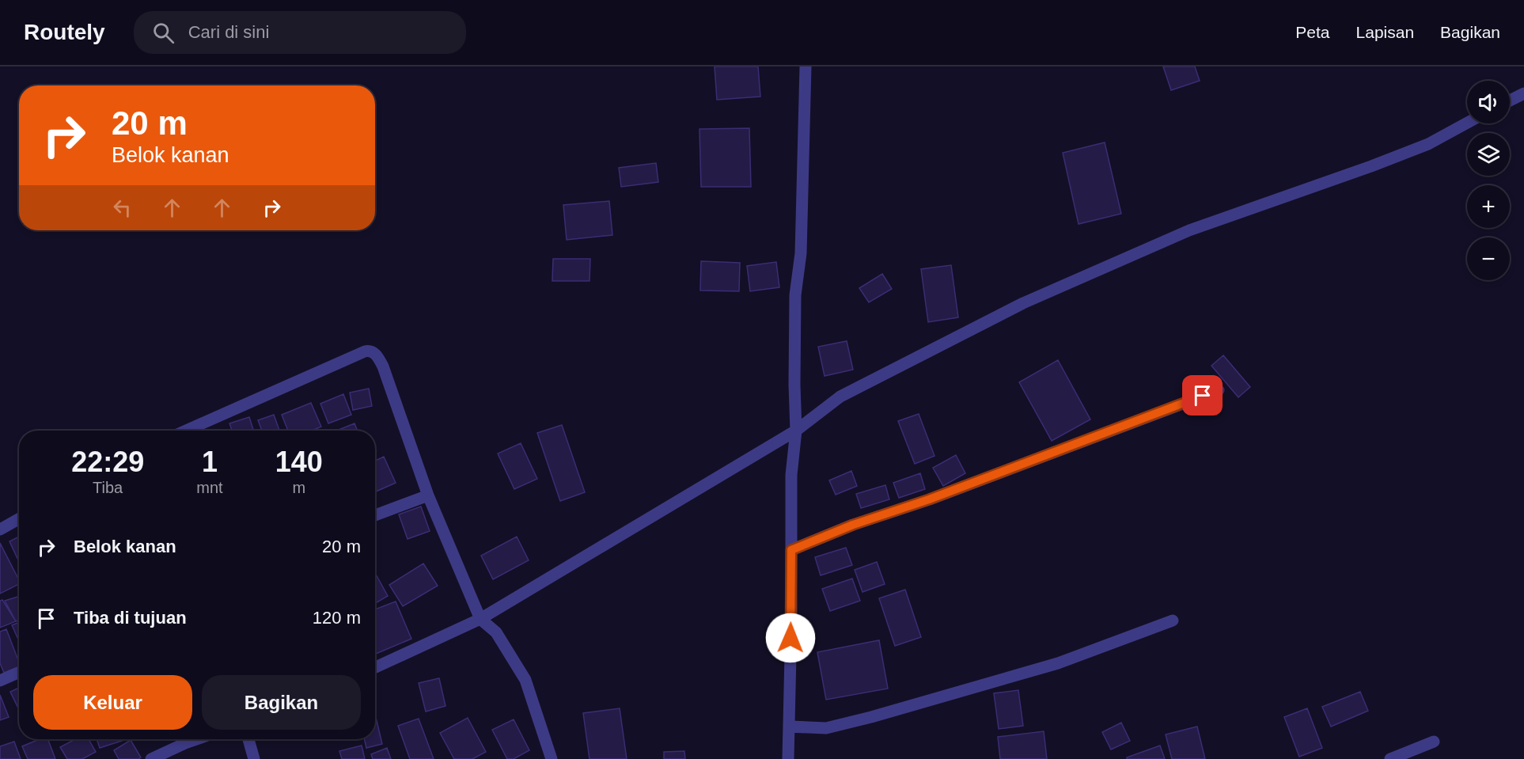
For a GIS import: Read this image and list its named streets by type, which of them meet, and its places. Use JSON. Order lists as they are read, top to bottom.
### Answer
{
  "page": {
    "header": "Routely",
    "search": "Cari di sini",
    "nav": ["Peta", "Lapisan", "Bagikan"],
    "map_buttons": ["+", "−"],
    "turn": ["20 m", "Belok kanan"],
    "eta": [
      "22:29",
      "Tiba",
      "1",
      "mnt",
      "140",
      "m"
    ],
    "list": [
      {
        "name": "Belok kanan",
        "value": "20 m"
      },
      {
        "name": "Tiba di tujuan",
        "value": "120 m"
      }
    ],
    "buttons": ["Keluar", "Bagikan"]
  }
}
